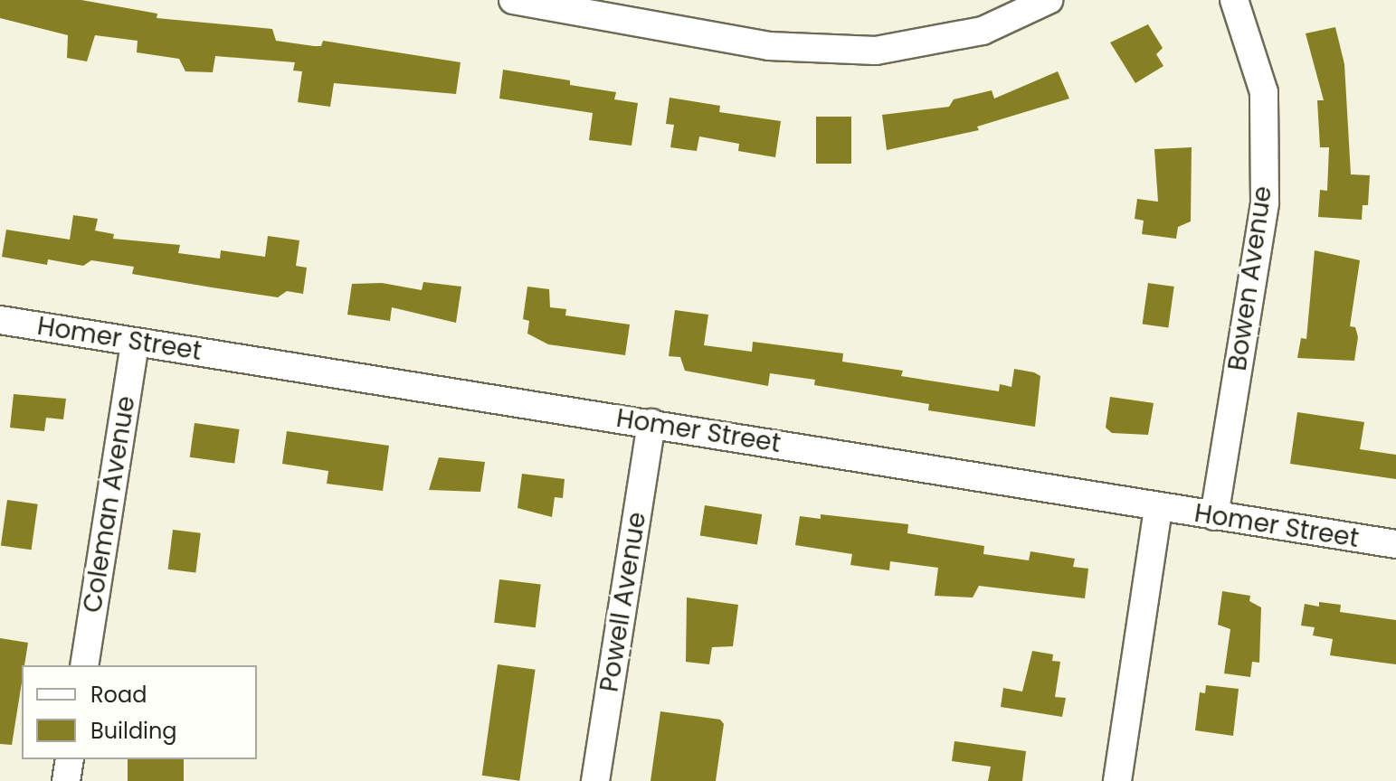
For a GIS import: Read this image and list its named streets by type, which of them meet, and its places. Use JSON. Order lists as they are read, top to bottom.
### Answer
{
  "streets": {
    "street": [
      "Bowen Avenue",
      "Homer Street",
      "Coleman Avenue",
      "Powell Avenue"
    ]
  },
  "crossings": [
    ["Bowen Avenue", "Homer Street"],
    ["Homer Street", "Coleman Avenue"],
    ["Homer Street", "Powell Avenue"]
  ],
  "legend": ["Road", "Building"]
}
